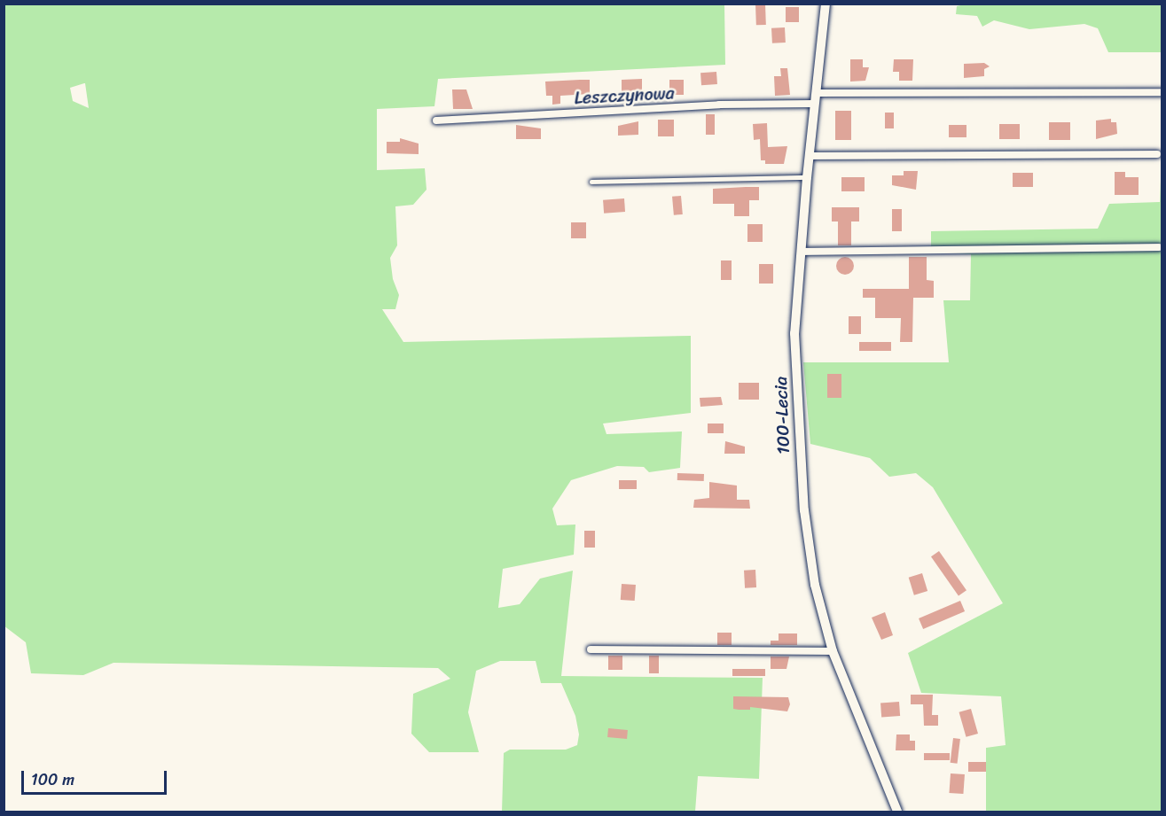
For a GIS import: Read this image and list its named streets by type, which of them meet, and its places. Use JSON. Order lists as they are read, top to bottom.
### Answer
{
  "streets": {
    "street": ["Leszczynowa", "100-Lecia"]
  },
  "crossings": [
    ["Leszczynowa", "100-Lecia"]
  ],
  "scale_bar": "100 m"
}
